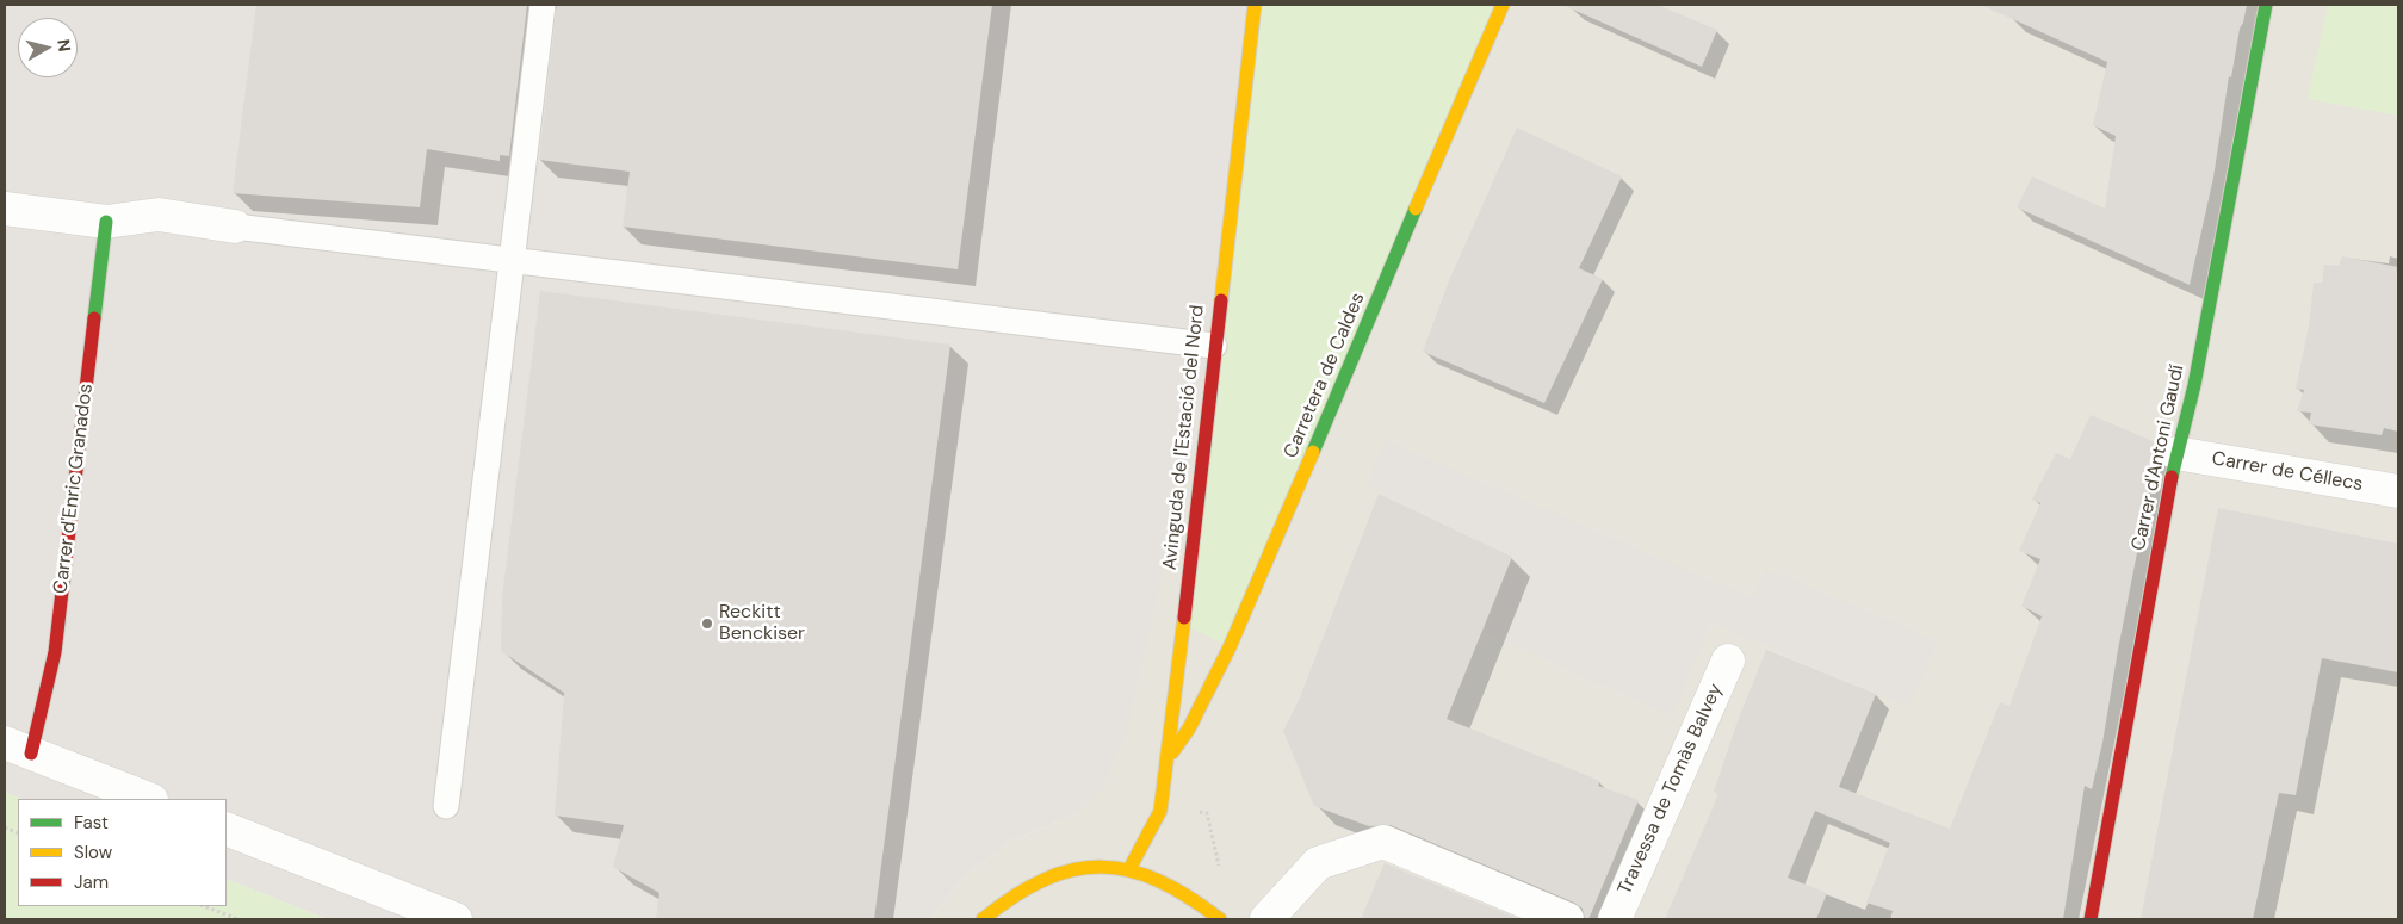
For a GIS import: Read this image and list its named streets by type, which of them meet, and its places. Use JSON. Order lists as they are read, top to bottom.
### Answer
{
  "streets": {
    "street": [
      "Carretera de Caldes",
      "Avinguda de l'Estació del Nord",
      "Carrer d'Antoni Gaudí",
      "Carrer de Céllecs",
      "Carrer d'Enric Granados",
      "Travessa de Tomàs Balvey"
    ]
  },
  "crossings": [
    ["Carretera de Caldes", "Avinguda de l'Estació del Nord"],
    ["Carrer d'Antoni Gaudí", "Carrer de Céllecs"]
  ],
  "places": ["Reckitt Benckiser"],
  "legend": ["Fast", "Slow", "Jam"],
  "north": "right"
}
